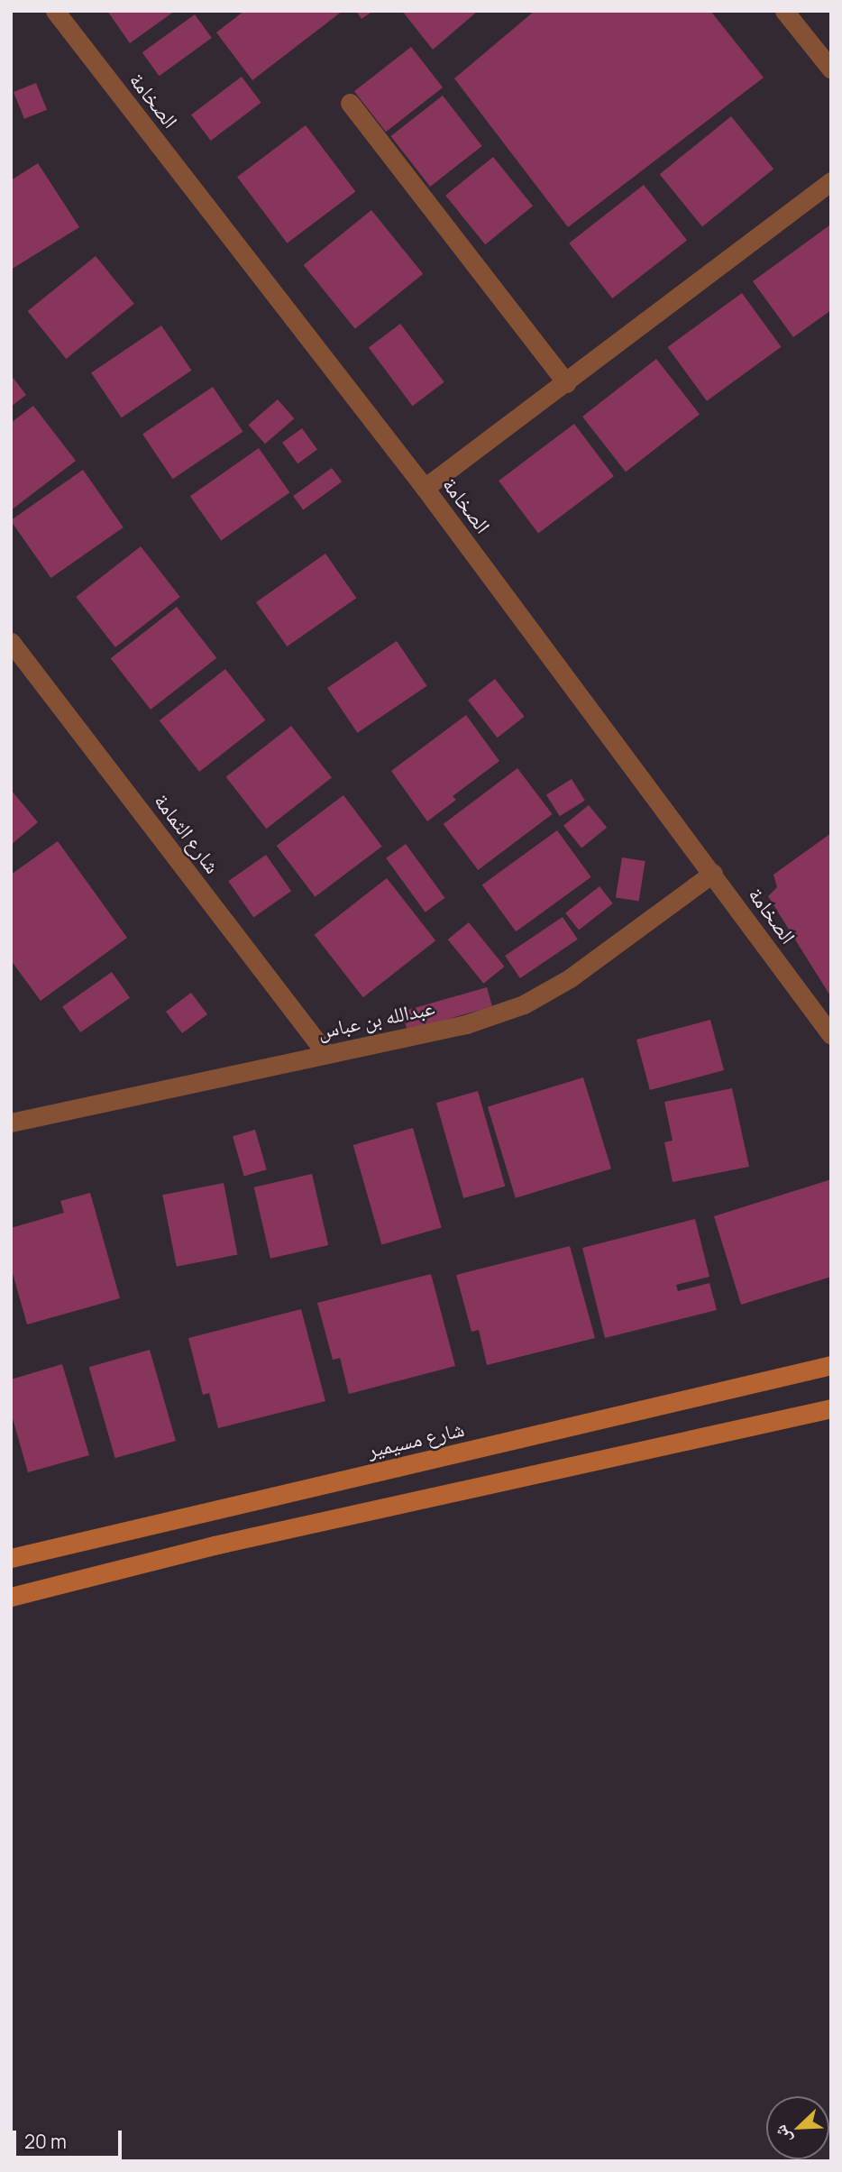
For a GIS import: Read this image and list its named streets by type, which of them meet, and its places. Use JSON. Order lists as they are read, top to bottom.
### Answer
{
  "streets": {
    "street": [
      "الصخامة",
      "شارع الثمامة",
      "عبدالله بن عباس",
      "شارع مسيمير"
    ]
  },
  "crossings": [
    ["الصخامة", "عبدالله بن عباس"],
    ["شارع الثمامة", "عبدالله بن عباس"]
  ],
  "scale_bar": "20 m",
  "north": "bottom left"
}
